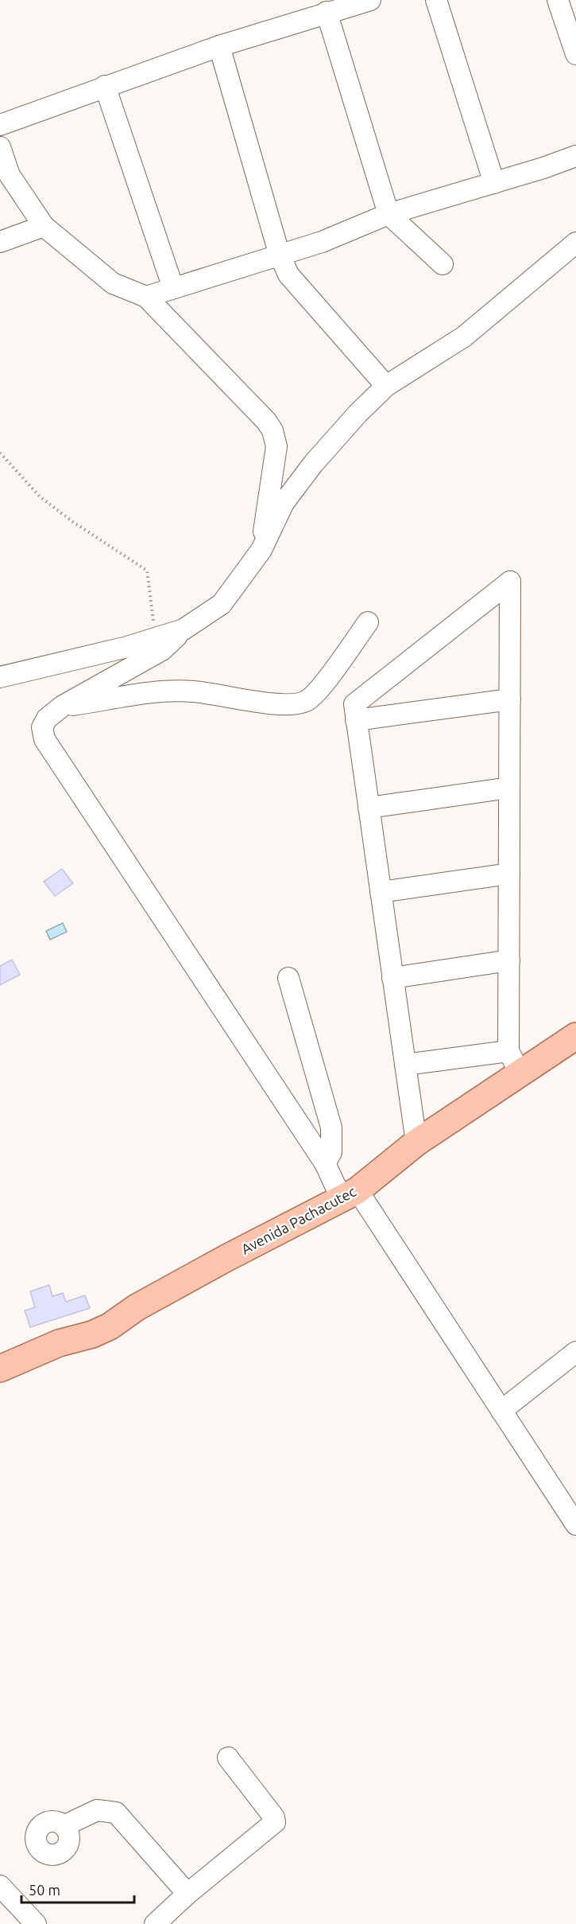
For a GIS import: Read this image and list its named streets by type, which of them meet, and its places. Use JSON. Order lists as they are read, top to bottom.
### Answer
{
  "streets": {
    "main road": ["Avenida Pachacutec"]
  },
  "scale_bar": "50 m"
}
